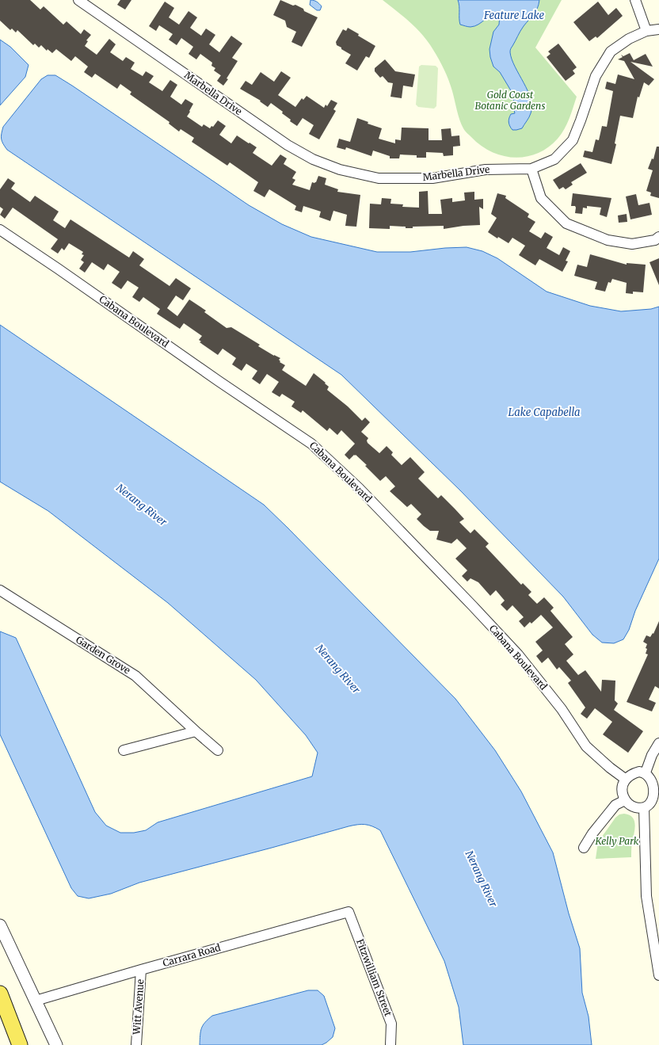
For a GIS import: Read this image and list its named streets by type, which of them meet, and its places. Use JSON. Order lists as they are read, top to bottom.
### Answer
{
  "streets": {
    "street": [
      "Marbella Drive",
      "Cabana Boulevard",
      "Garden Grove",
      "Carrara Road",
      "Fitzwilliam Street",
      "Witt Avenue"
    ]
  },
  "crossings": [
    ["Carrara Road", "Fitzwilliam Street"],
    ["Carrara Road", "Witt Avenue"]
  ],
  "water": ["Feature Lake", "Lake Capabella", "Nerang River"],
  "parks": ["Gold Coast Botanic Gardens", "Kelly Park"]
}
